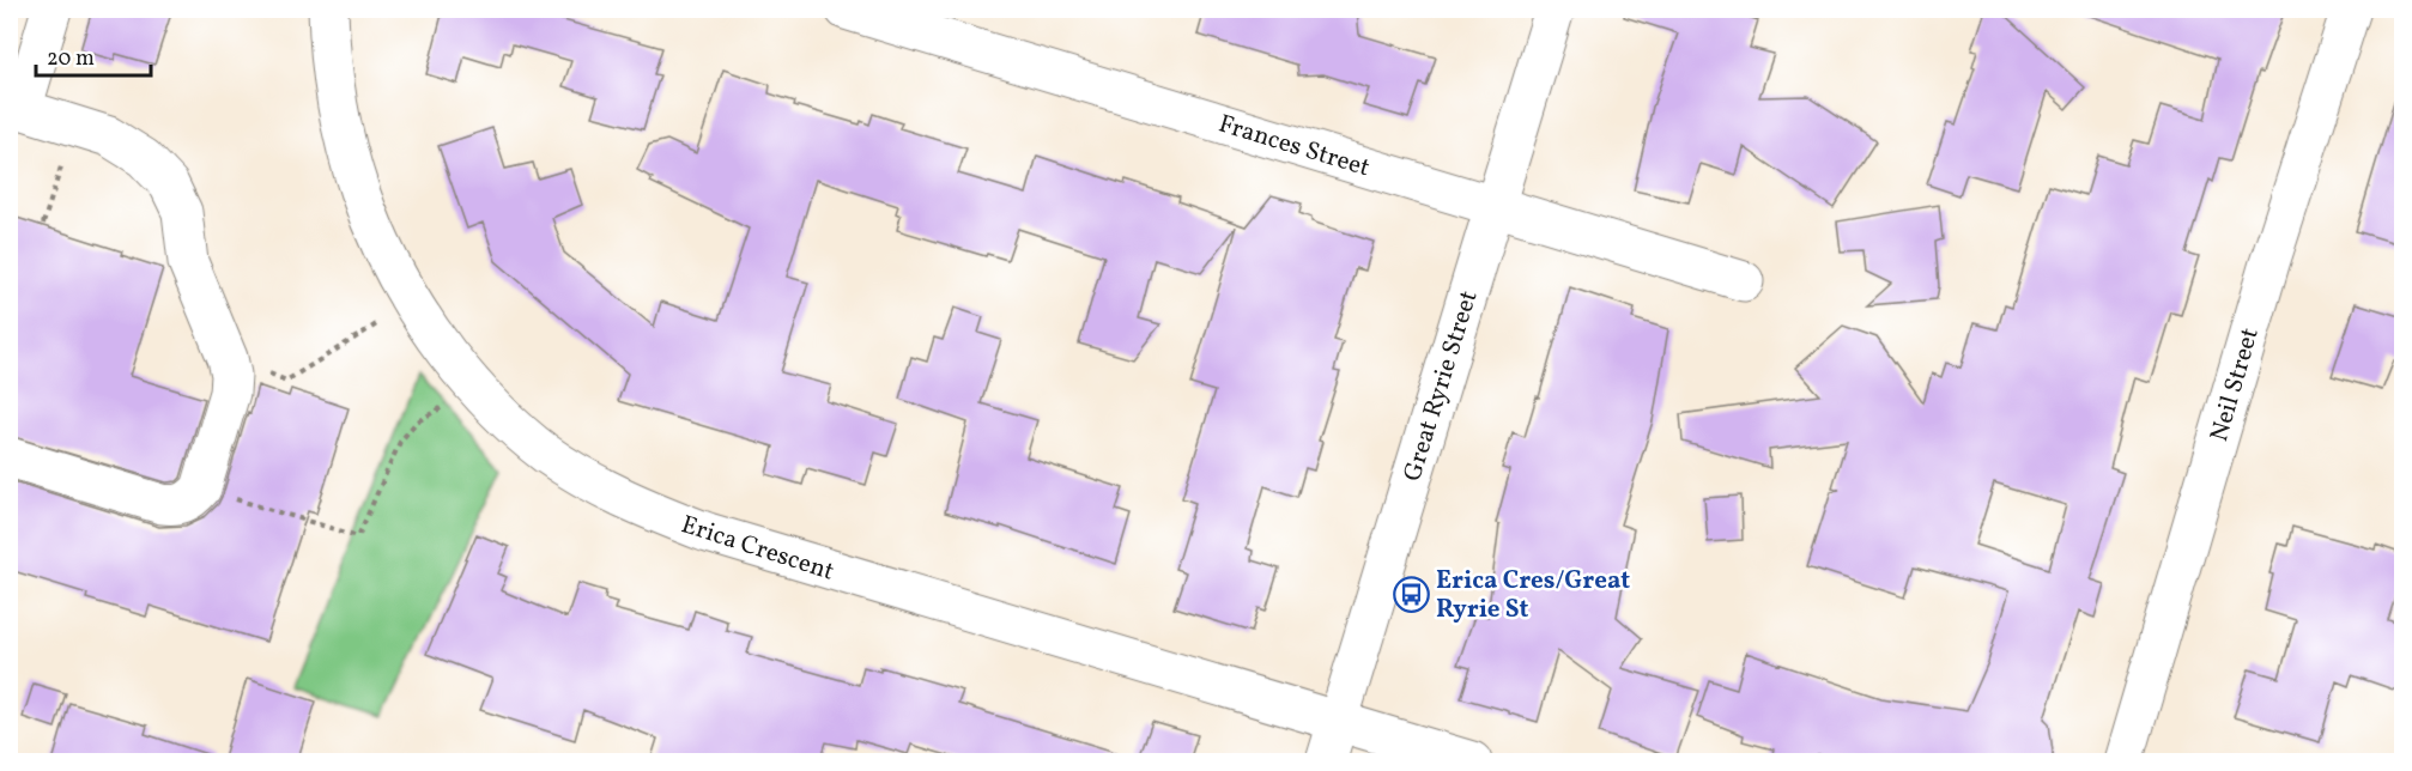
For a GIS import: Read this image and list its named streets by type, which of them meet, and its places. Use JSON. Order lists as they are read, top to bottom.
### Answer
{
  "streets": {
    "street": [
      "Frances Street",
      "Neil Street",
      "Great Ryrie Street",
      "Erica Crescent"
    ]
  },
  "crossings": [
    ["Frances Street", "Great Ryrie Street"],
    ["Great Ryrie Street", "Erica Crescent"]
  ],
  "places": {
    "bus stop": ["Erica Cres/Great Ryrie St"]
  },
  "scale_bar": "20 m"
}
